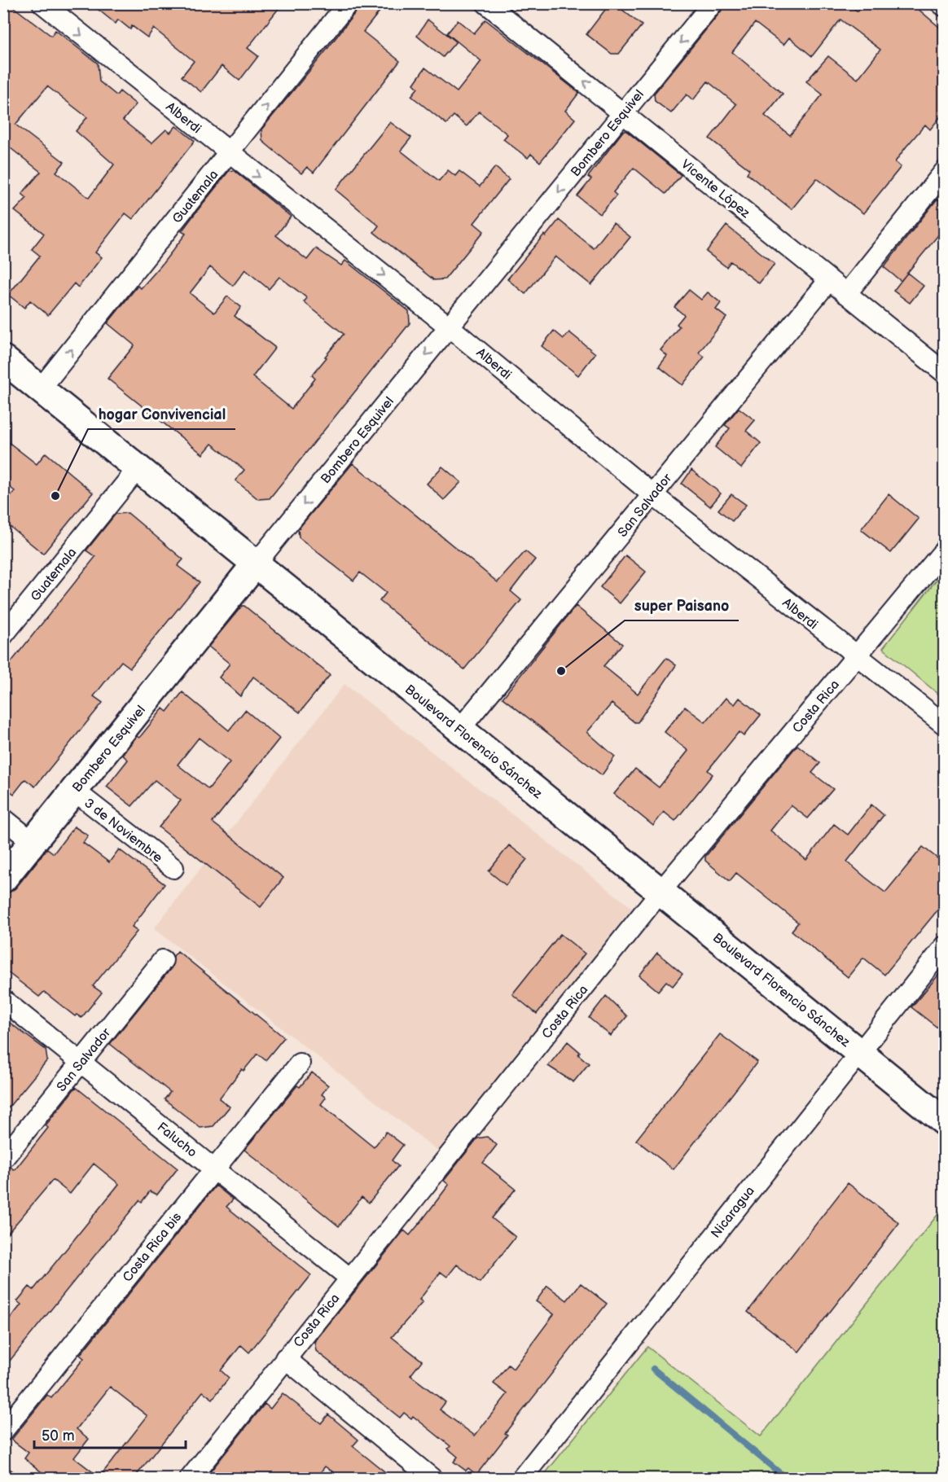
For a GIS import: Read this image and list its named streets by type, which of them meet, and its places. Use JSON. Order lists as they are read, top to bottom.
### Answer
{
  "streets": {
    "main road": ["Bombero Esquivel", "Boulevard Florencio Sánchez"],
    "street": [
      "Alberdi",
      "Vicente López",
      "Guatemala",
      "San Salvador",
      "Costa Rica",
      "3 de Noviembre",
      "Falucho",
      "Nicaragua",
      "Costa Rica bis"
    ]
  },
  "crossings": [
    ["Alberdi", "Bombero Esquivel"],
    ["Alberdi", "Guatemala"],
    ["Alberdi", "San Salvador"],
    ["Alberdi", "Costa Rica"],
    ["Bombero Esquivel", "Vicente López"],
    ["Bombero Esquivel", "Boulevard Florencio Sánchez"],
    ["Bombero Esquivel", "3 de Noviembre"],
    ["Vicente López", "San Salvador"],
    ["Guatemala", "Boulevard Florencio Sánchez"],
    ["San Salvador", "Boulevard Florencio Sánchez"],
    ["San Salvador", "Falucho"],
    ["Costa Rica", "Boulevard Florencio Sánchez"],
    ["Costa Rica", "Falucho"],
    ["Boulevard Florencio Sánchez", "Nicaragua"],
    ["Falucho", "Costa Rica bis"]
  ],
  "one_way": ["Alberdi", "Bombero Esquivel", "Guatemala"],
  "places": ["hogar Convivencial", "super Paisano"],
  "scale_bar": "50 m"
}
